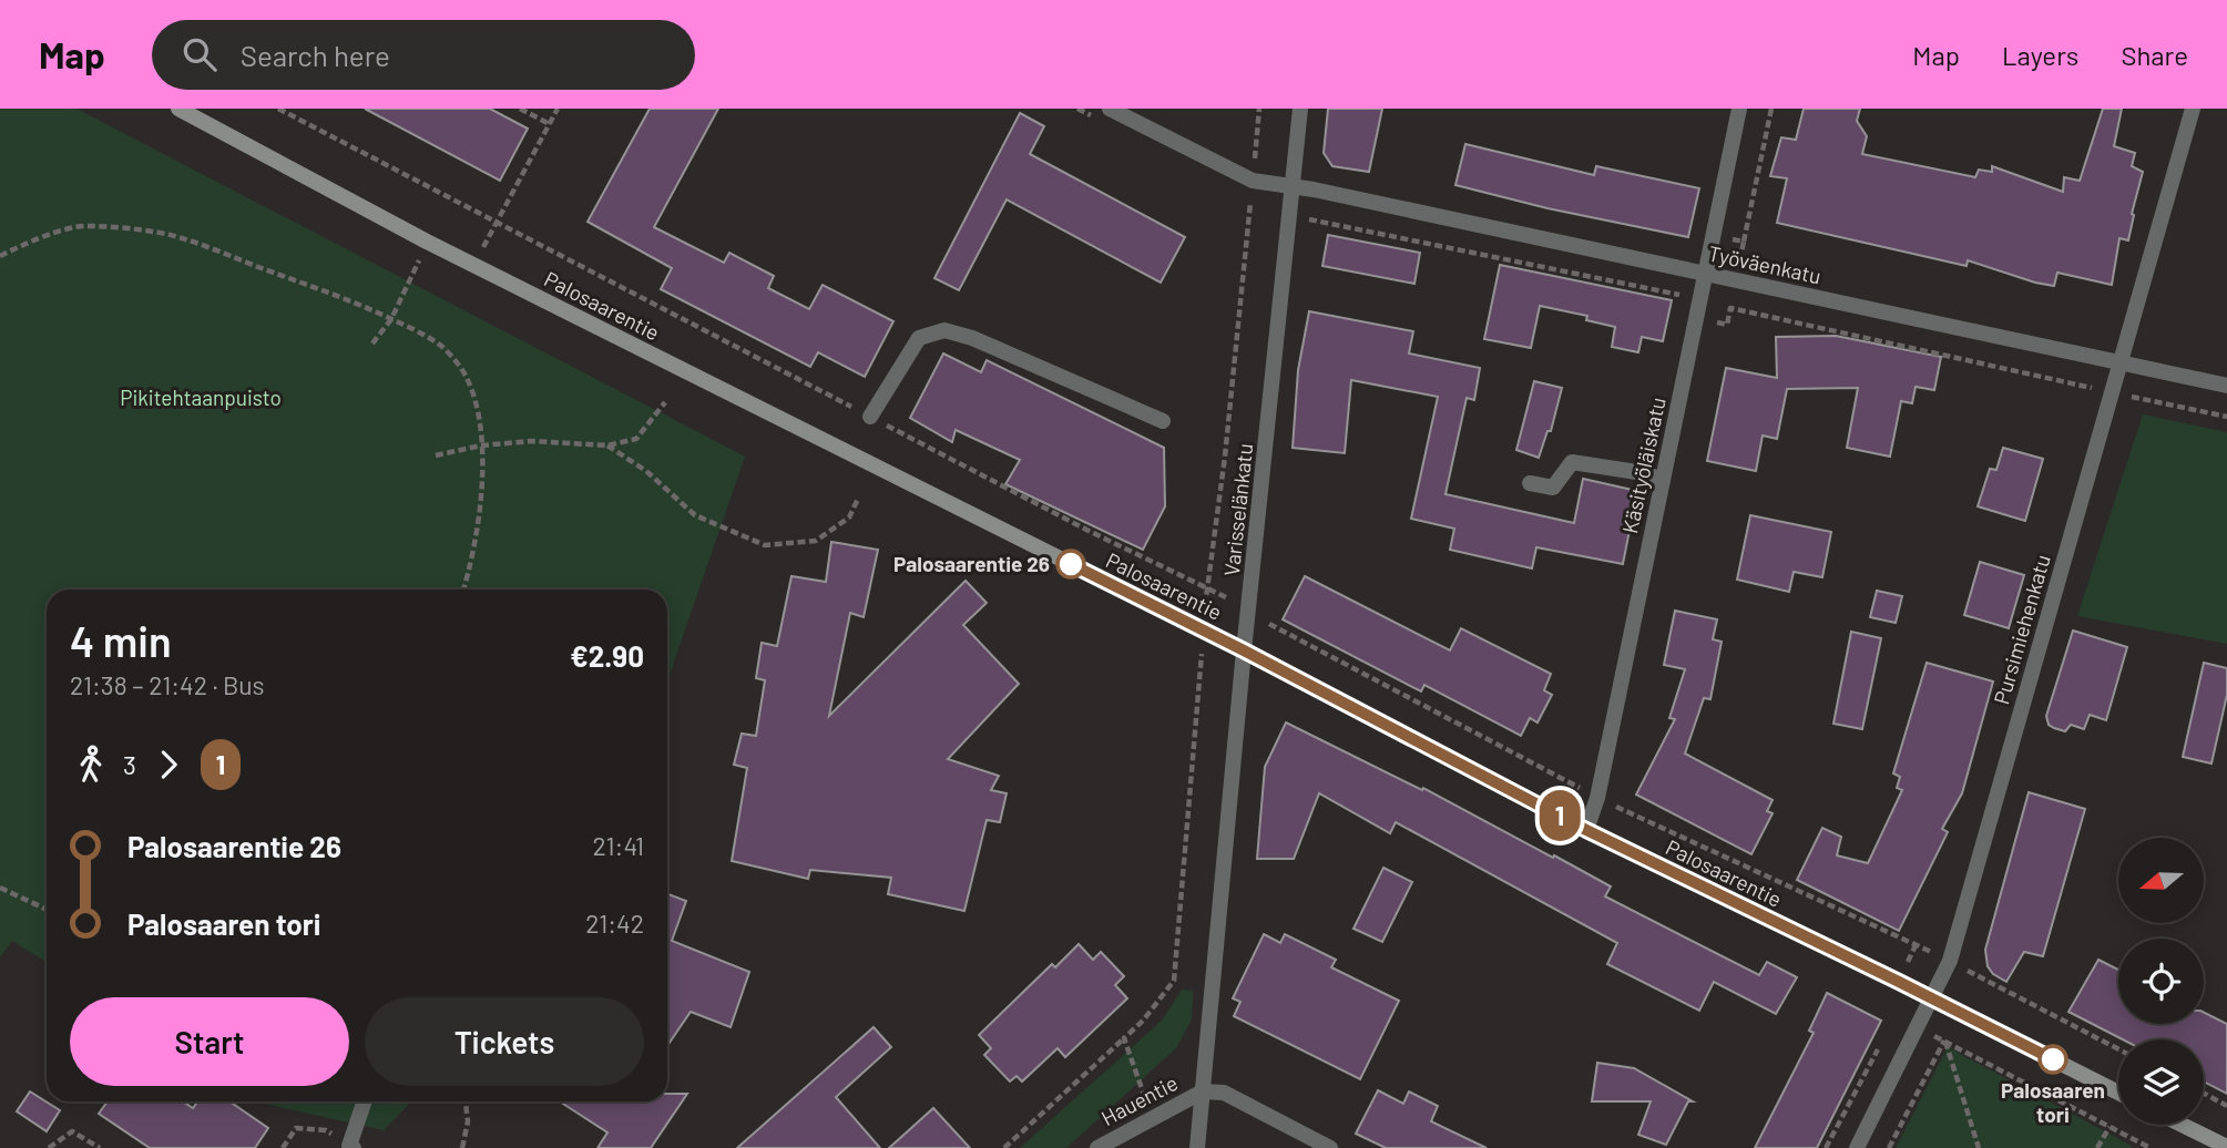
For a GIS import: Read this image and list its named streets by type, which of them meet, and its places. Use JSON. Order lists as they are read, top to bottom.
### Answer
{
  "streets": {
    "main road": ["Palosaarentie"],
    "street": [
      "Työväenkatu",
      "Käsityöläiskatu",
      "Varisselänkatu",
      "Pursimiehenkatu",
      "Hauentie"
    ]
  },
  "crossings": [
    ["Työväenkatu", "Käsityöläiskatu"],
    ["Työväenkatu", "Varisselänkatu"],
    ["Työväenkatu", "Pursimiehenkatu"],
    ["Palosaarentie", "Käsityöläiskatu"],
    ["Palosaarentie", "Varisselänkatu"],
    ["Palosaarentie", "Pursimiehenkatu"],
    ["Varisselänkatu", "Hauentie"]
  ],
  "parks": ["Pikitehtaanpuisto"],
  "places": ["Palosaarentie 26", "Palosaaren tori"],
  "lines": ["bus line 1"],
  "north": "left",
  "page": {
    "header": "Map",
    "search": "Search here",
    "nav": ["Map", "Layers", "Share"],
    "on_map": "1",
    "heading": ["4 min", "21:38 – 21:42 · Bus", "€2.90"],
    "legs": ["3", "1"],
    "list": [
      {
        "name": "Palosaarentie 26",
        "value": "21:41"
      },
      {
        "name": "Palosaaren tori",
        "value": "21:42"
      }
    ],
    "buttons": ["Start", "Tickets"]
  }
}
